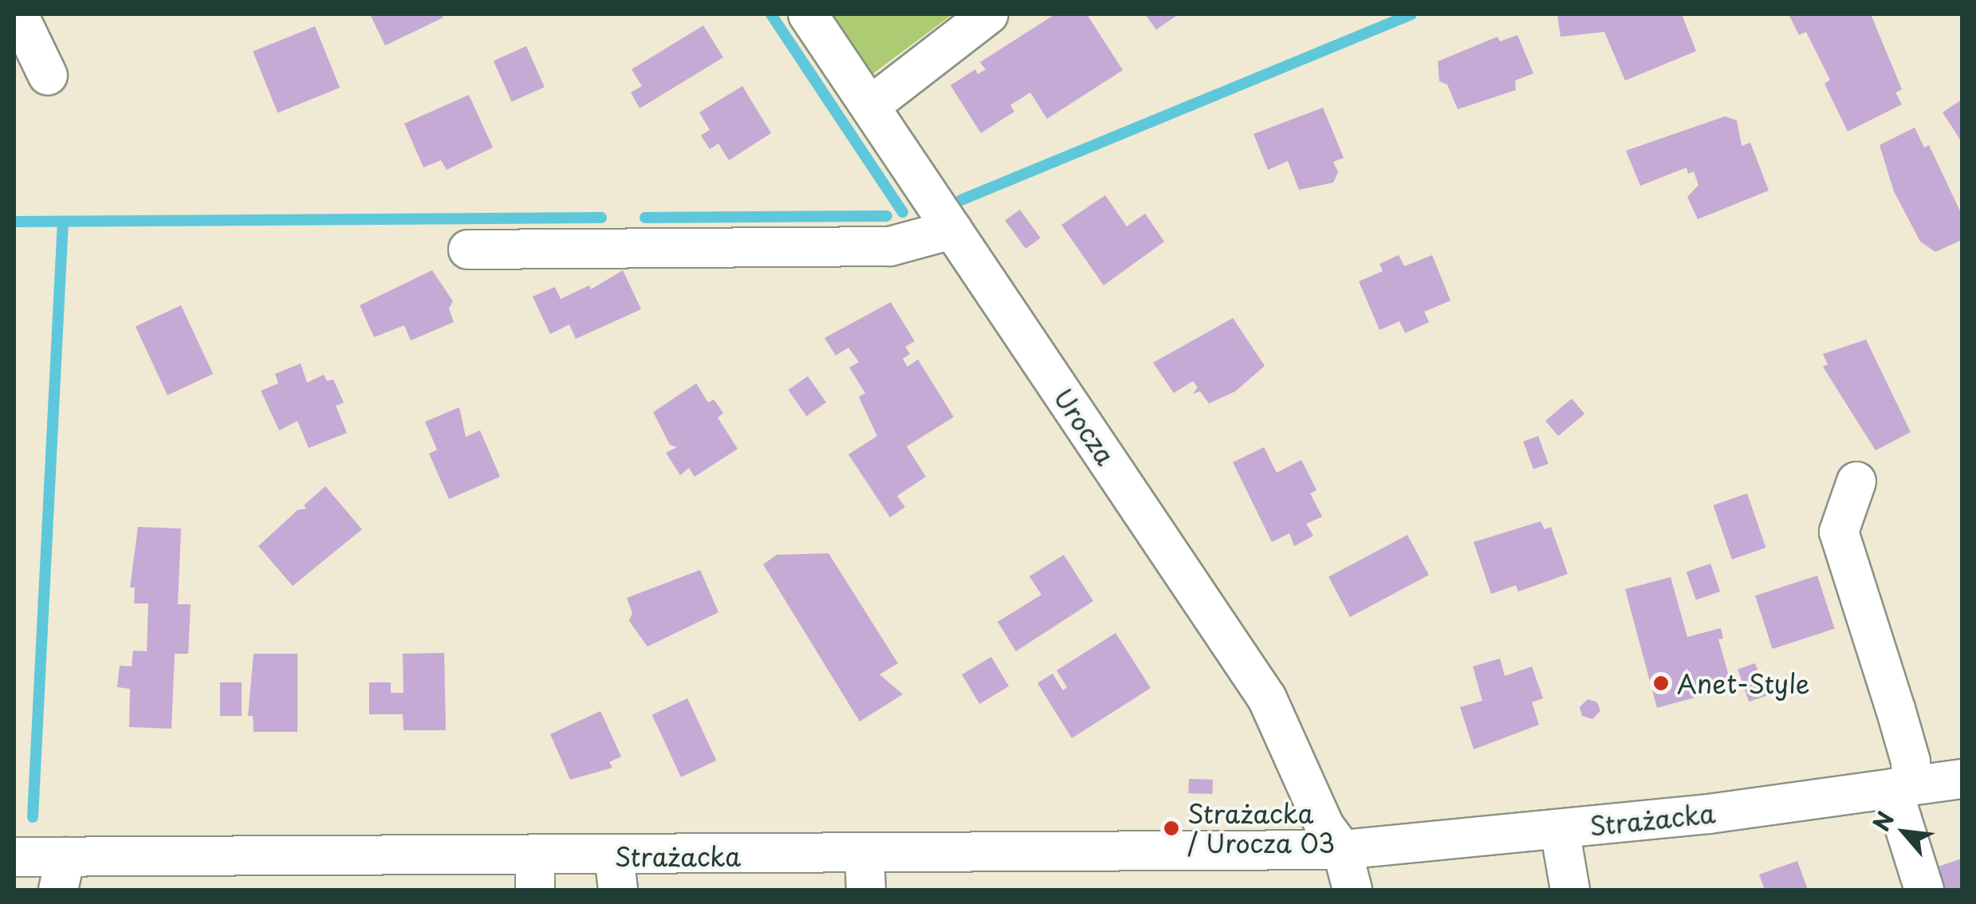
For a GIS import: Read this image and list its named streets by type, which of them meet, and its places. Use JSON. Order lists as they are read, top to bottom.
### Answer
{
  "streets": {
    "street": ["Urocza", "Strażacka"]
  },
  "crossings": [
    ["Urocza", "Strażacka"]
  ],
  "places": ["Anet-Style", "Strażacka / Urocza 03"],
  "north": "top left"
}
